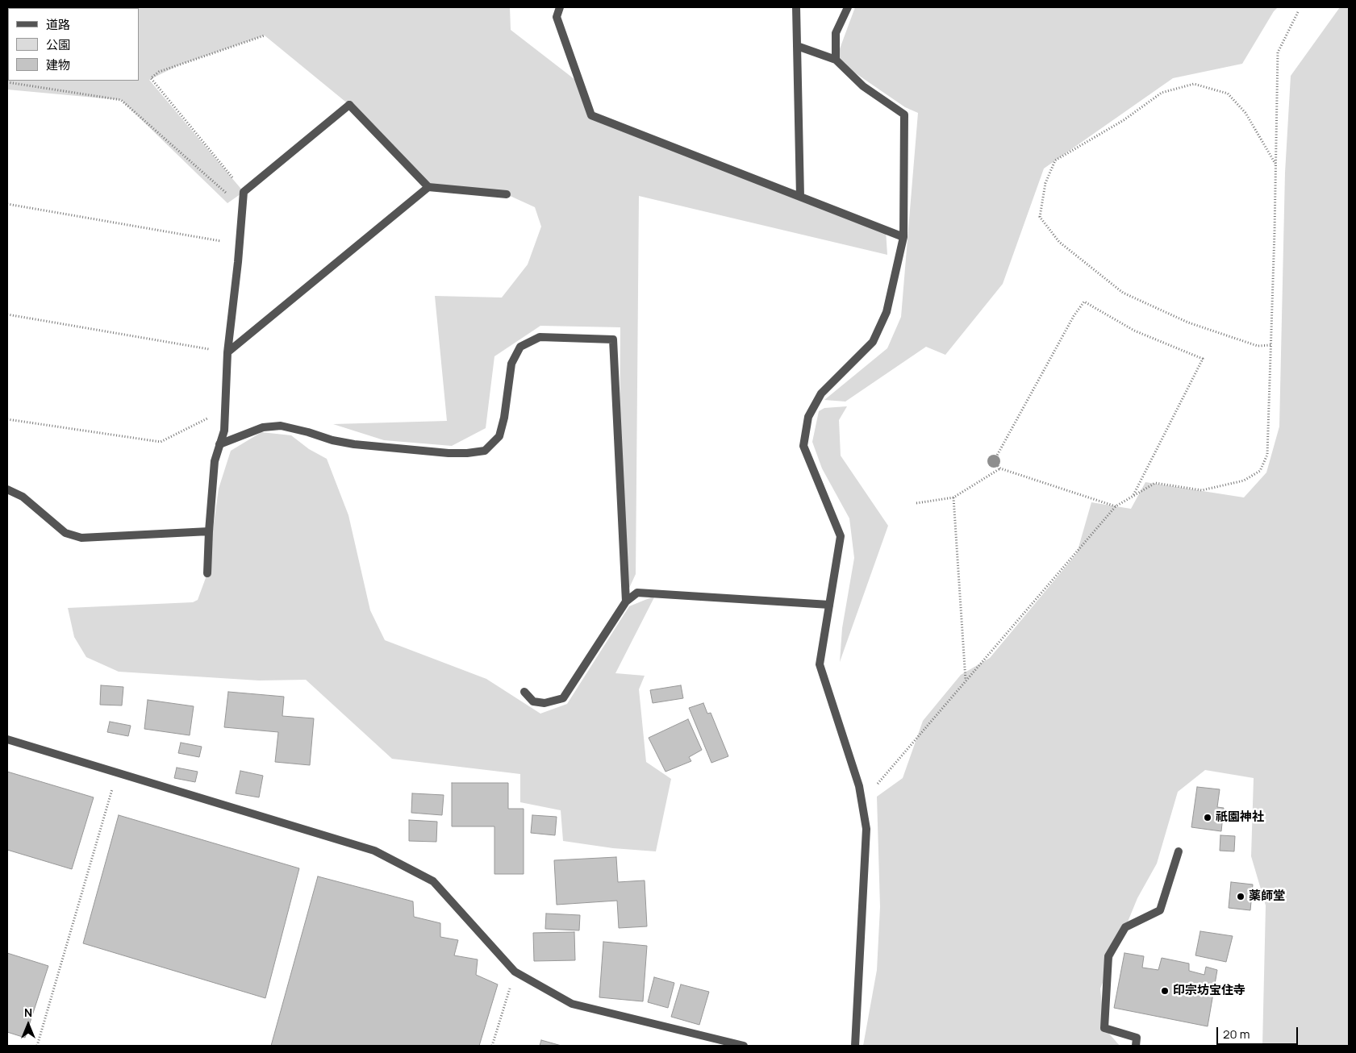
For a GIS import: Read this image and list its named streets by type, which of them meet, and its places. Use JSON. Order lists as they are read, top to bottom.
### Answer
{
  "places": ["祇園神社", "薬師堂", "印宗坊宝住寺"],
  "legend": ["道路", "公園", "建物"],
  "scale_bar": "20 m",
  "north": "top"
}
